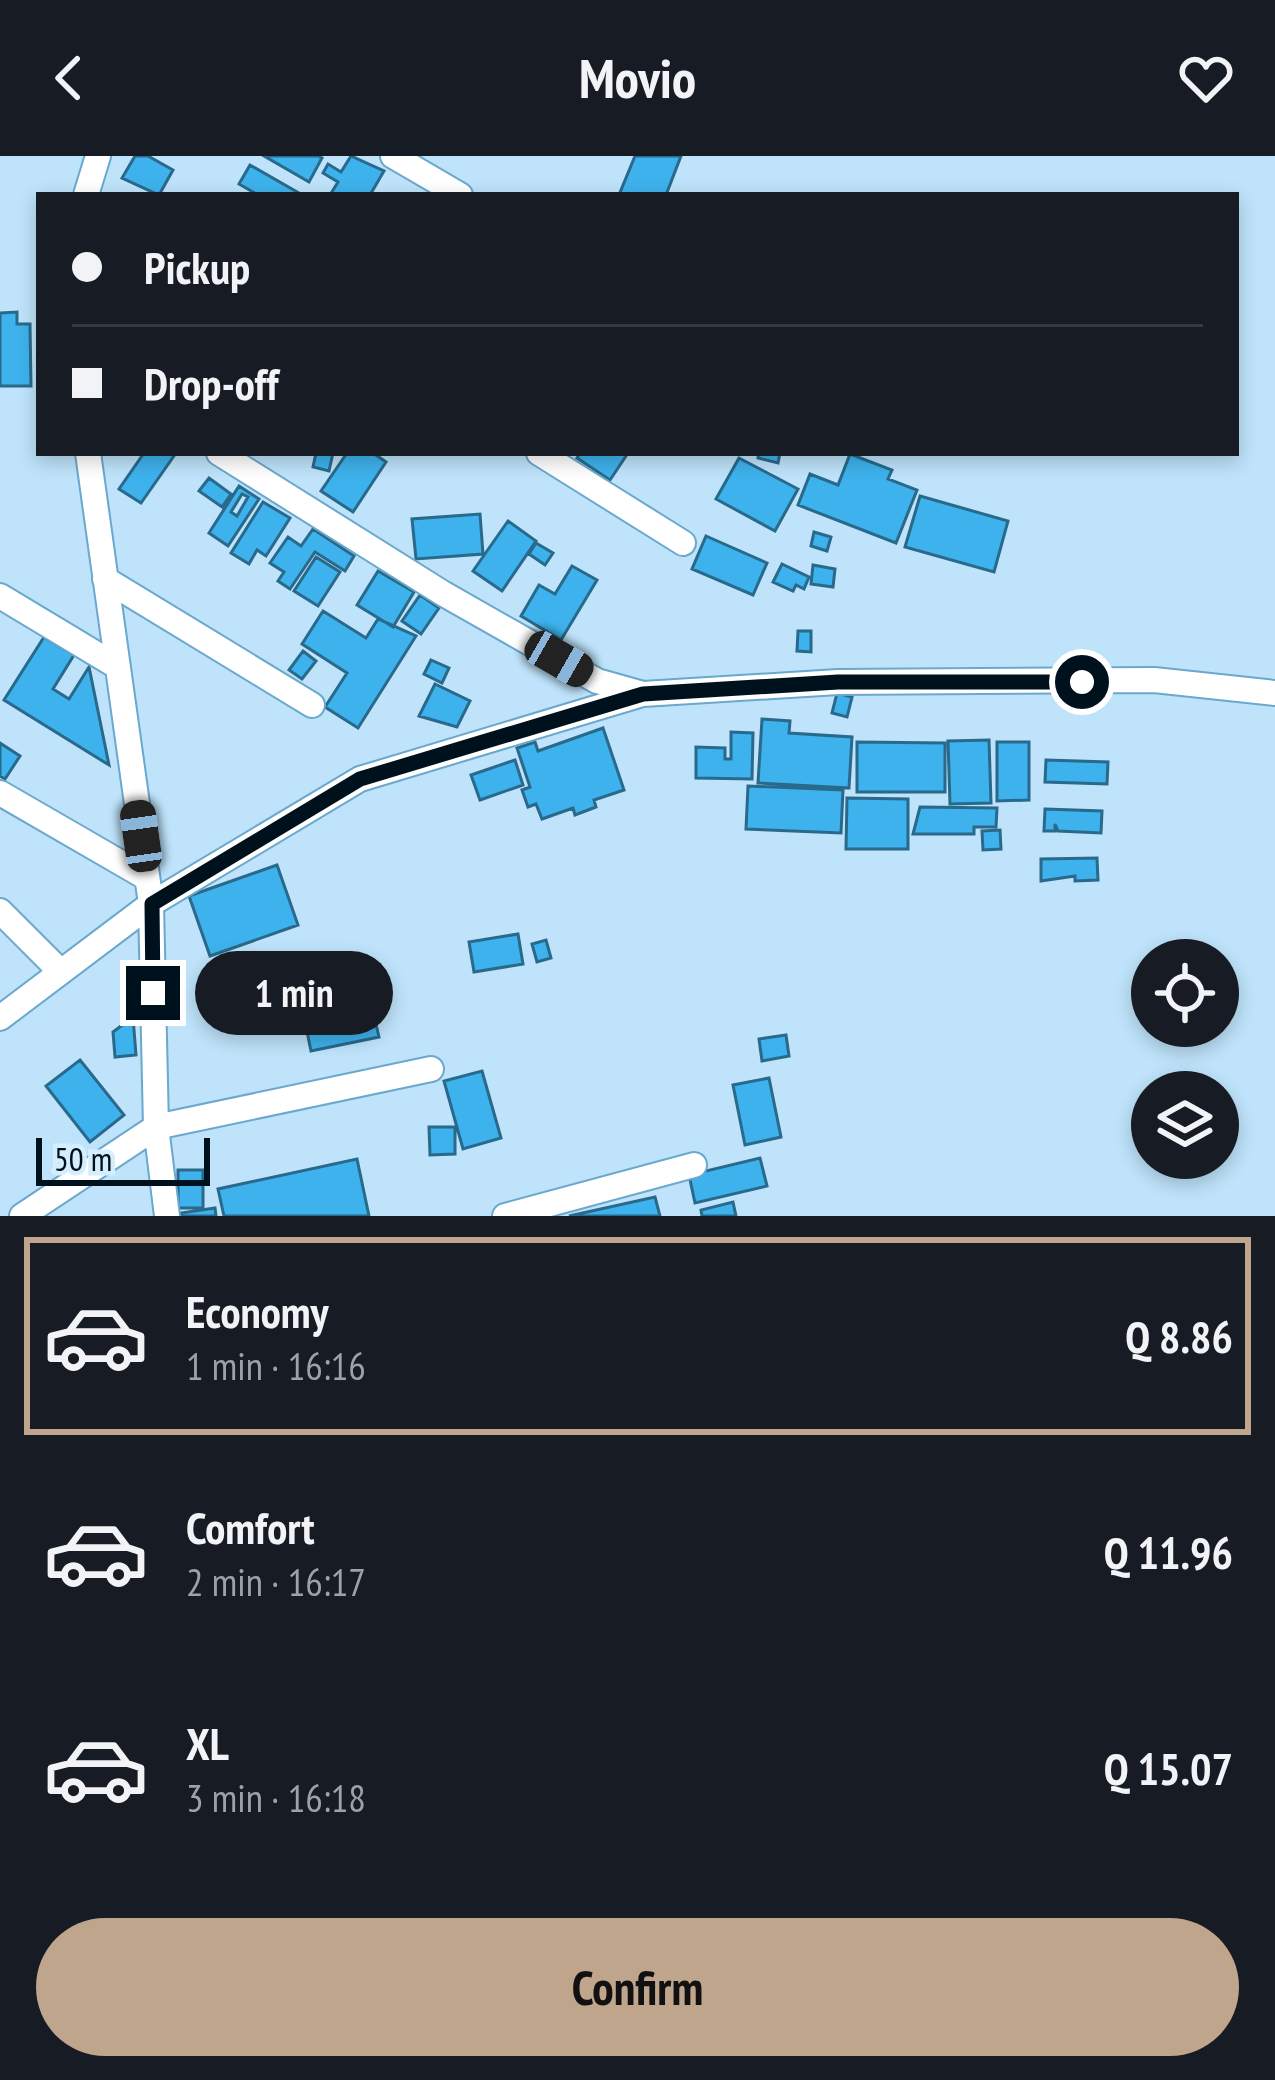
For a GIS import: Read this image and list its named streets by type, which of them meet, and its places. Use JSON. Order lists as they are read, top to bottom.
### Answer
{
  "scale_bar": "50 m",
  "page": {
    "header": "Movio",
    "banner": ["Pickup", "Drop-off"],
    "bubble": "1 min",
    "scale": "50 m",
    "list": [
      {
        "name": "Economy",
        "note": "1 min · 16:16",
        "value": "Q 8.86"
      },
      {
        "name": "Comfort",
        "note": "2 min · 16:17",
        "value": "Q 11.96"
      },
      {
        "name": "XL",
        "note": "3 min · 16:18",
        "value": "Q 15.07"
      }
    ],
    "buttons": "Confirm"
  }
}
